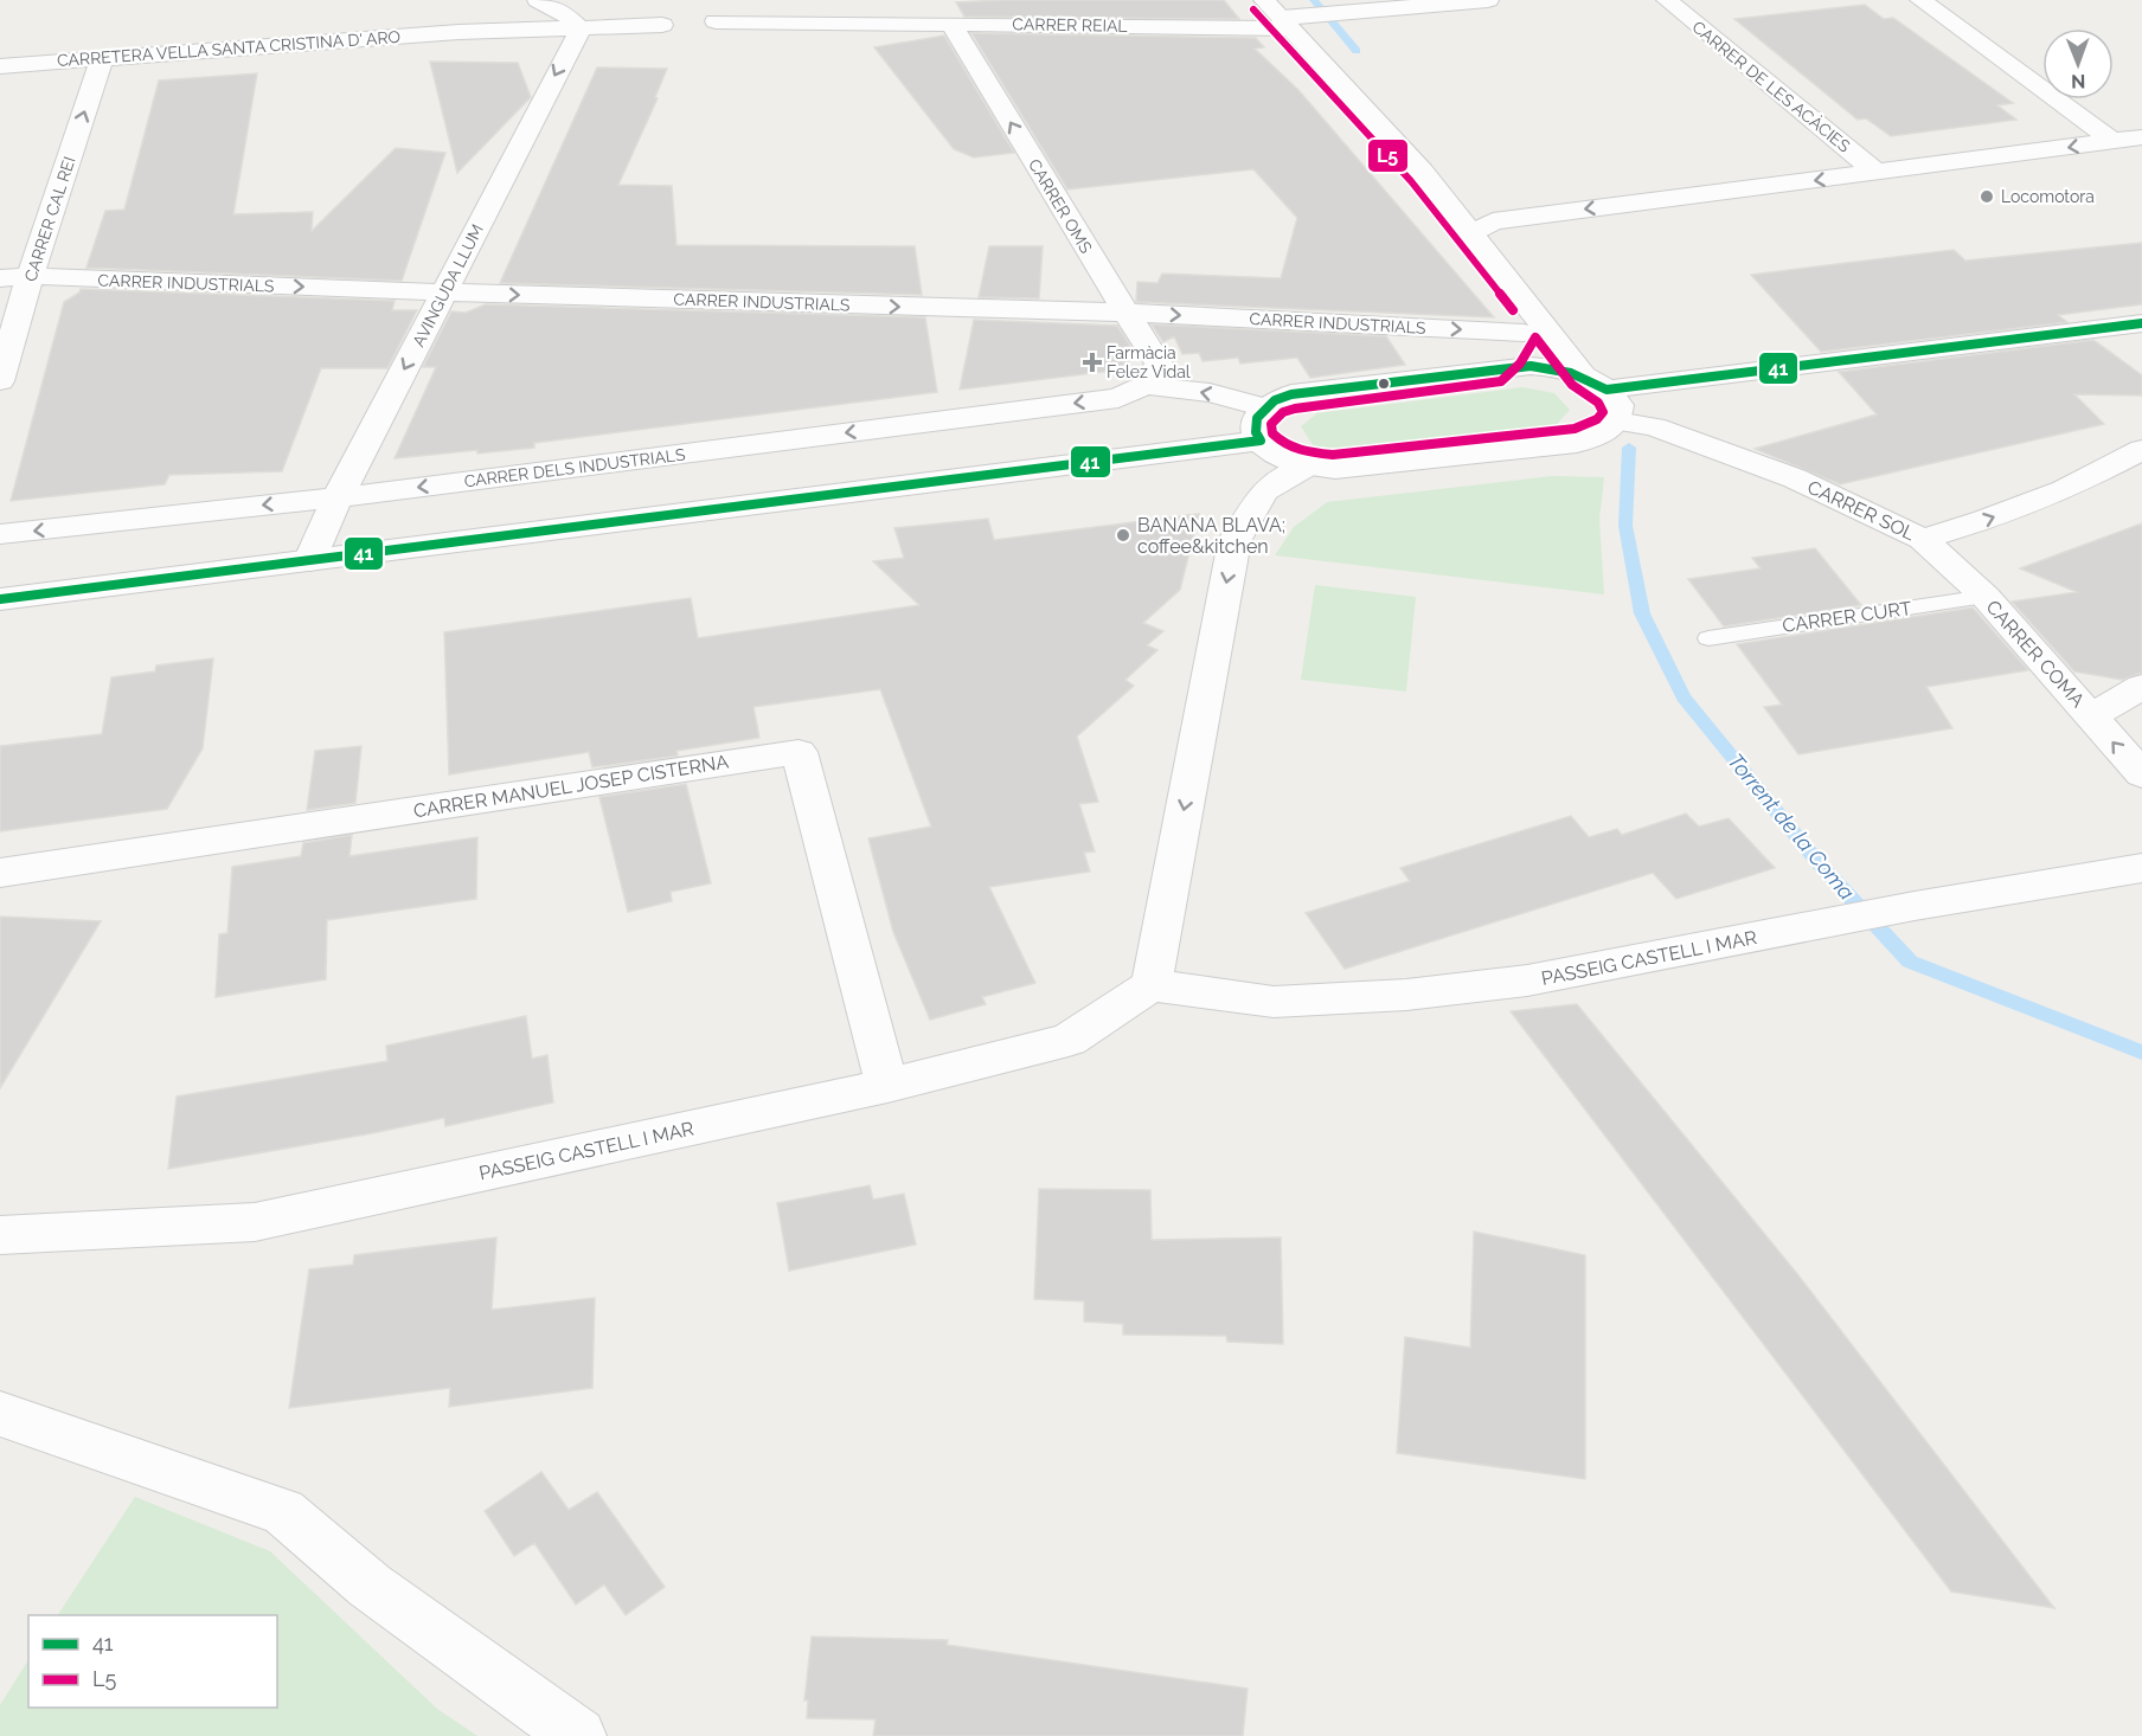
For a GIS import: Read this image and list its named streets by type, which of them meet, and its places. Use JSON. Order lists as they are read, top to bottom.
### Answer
{
  "streets": {
    "street": [
      "CARRER REIAL",
      "CARRETERA VELLA SANTA CRISTINA D' ARO",
      "CARRER DE LES ACÀCIES",
      "CARRER OMS",
      "CARRER CAL REI",
      "CARRER INDUSTRIALS",
      "AVINGUDA LLUM",
      "CARRER DELS INDUSTRIALS",
      "CARRER SOL",
      "CARRER COMA",
      "CARRER MANUEL JOSEP CISTERNA",
      "PASSEIG CASTELL I MAR"
    ],
    "lane": ["CARRER CURT"]
  },
  "crossings": [
    ["CARRER REIAL", "CARRETERA VELLA SANTA CRISTINA D' ARO"],
    ["CARRER REIAL", "CARRER OMS"],
    ["CARRETERA VELLA SANTA CRISTINA D' ARO", "CARRER CAL REI"],
    ["CARRETERA VELLA SANTA CRISTINA D' ARO", "AVINGUDA LLUM"],
    ["CARRER OMS", "CARRER INDUSTRIALS"],
    ["CARRER OMS", "CARRER DELS INDUSTRIALS"],
    ["CARRER CAL REI", "CARRER INDUSTRIALS"],
    ["CARRER INDUSTRIALS", "AVINGUDA LLUM"],
    ["AVINGUDA LLUM", "CARRER DELS INDUSTRIALS"],
    ["CARRER SOL", "CARRER COMA"],
    ["CARRER CURT", "CARRER COMA"],
    ["CARRER MANUEL JOSEP CISTERNA", "PASSEIG CASTELL I MAR"]
  ],
  "one_way": ["CARRER CAL REI", "AVINGUDA LLUM"],
  "water": ["Torrent de la Coma"],
  "places": {
    "other": ["Locomotora", "BANANA BLAVA; coffee&kitchen"],
    "health": ["Farmàcia Felez Vidal"]
  },
  "lines": ["transit line L5", "transit line 41"],
  "legend": ["41", "L5"],
  "north": "bottom"
}
